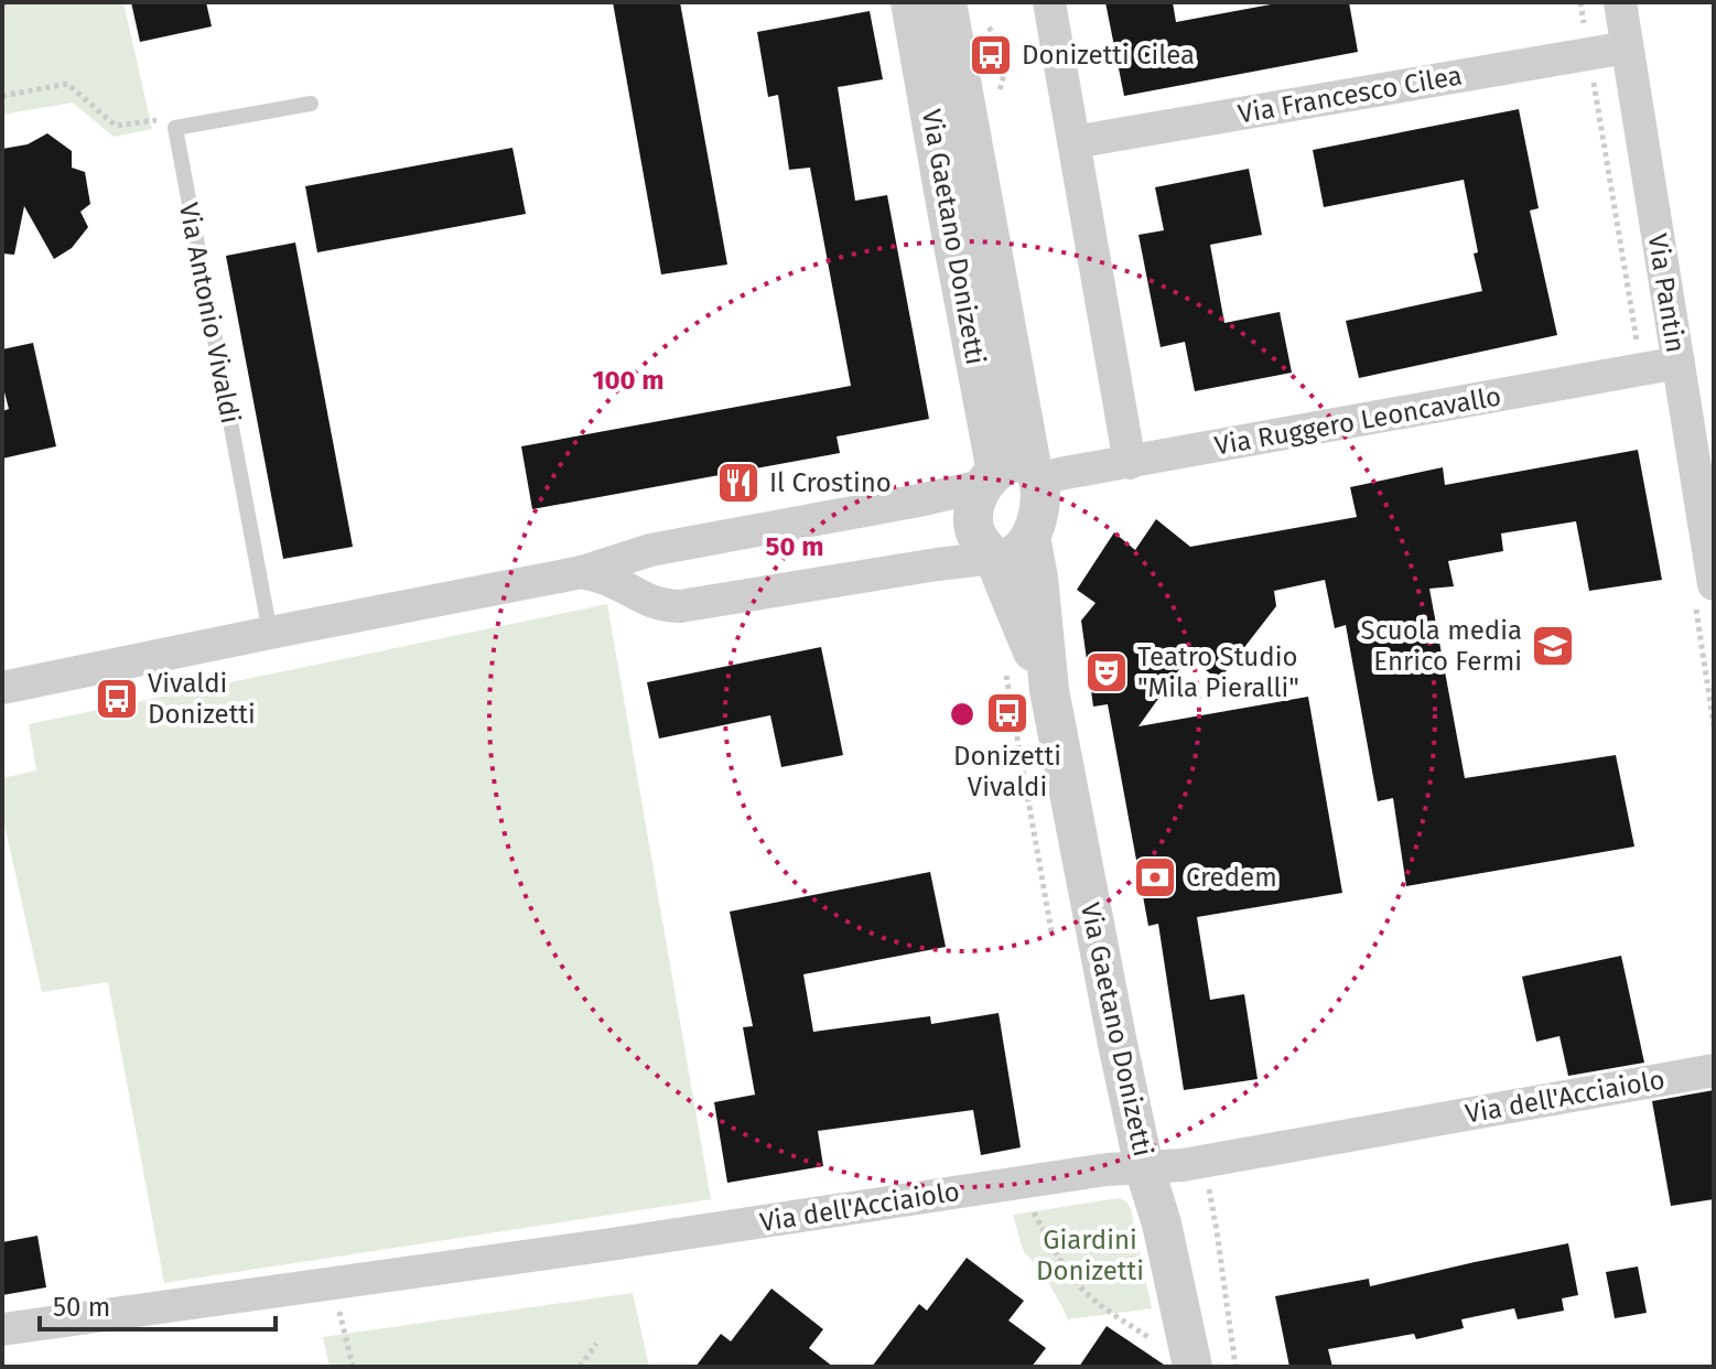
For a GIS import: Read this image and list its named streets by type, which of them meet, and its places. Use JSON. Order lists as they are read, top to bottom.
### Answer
{
  "streets": {
    "street": [
      "Via Francesco Cilea",
      "Via Gaetano Donizetti",
      "Via Pantin",
      "Via Ruggero Leoncavallo",
      "Via dell'Acciaiolo"
    ],
    "lane": ["Via Antonio Vivaldi"]
  },
  "crossings": [
    ["Via Francesco Cilea", "Via Pantin"],
    ["Via Gaetano Donizetti", "Via Ruggero Leoncavallo"],
    ["Via Gaetano Donizetti", "Via dell'Acciaiolo"],
    ["Via Pantin", "Via Ruggero Leoncavallo"]
  ],
  "parks": ["Giardini Donizetti"],
  "places": {
    "bus stop": ["Donizetti Cilea", "Vivaldi Donizetti", "Donizetti Vivaldi"],
    "restaurant": ["Il Crostino"],
    "school or university": ["Scuola media Enrico Fermi"],
    "theatre": ["Teatro Studio \"Mila Pieralli\""],
    "bank": ["Credem"]
  },
  "scale_bar": "50 m",
  "rings": ["100 m", "50 m"]
}
